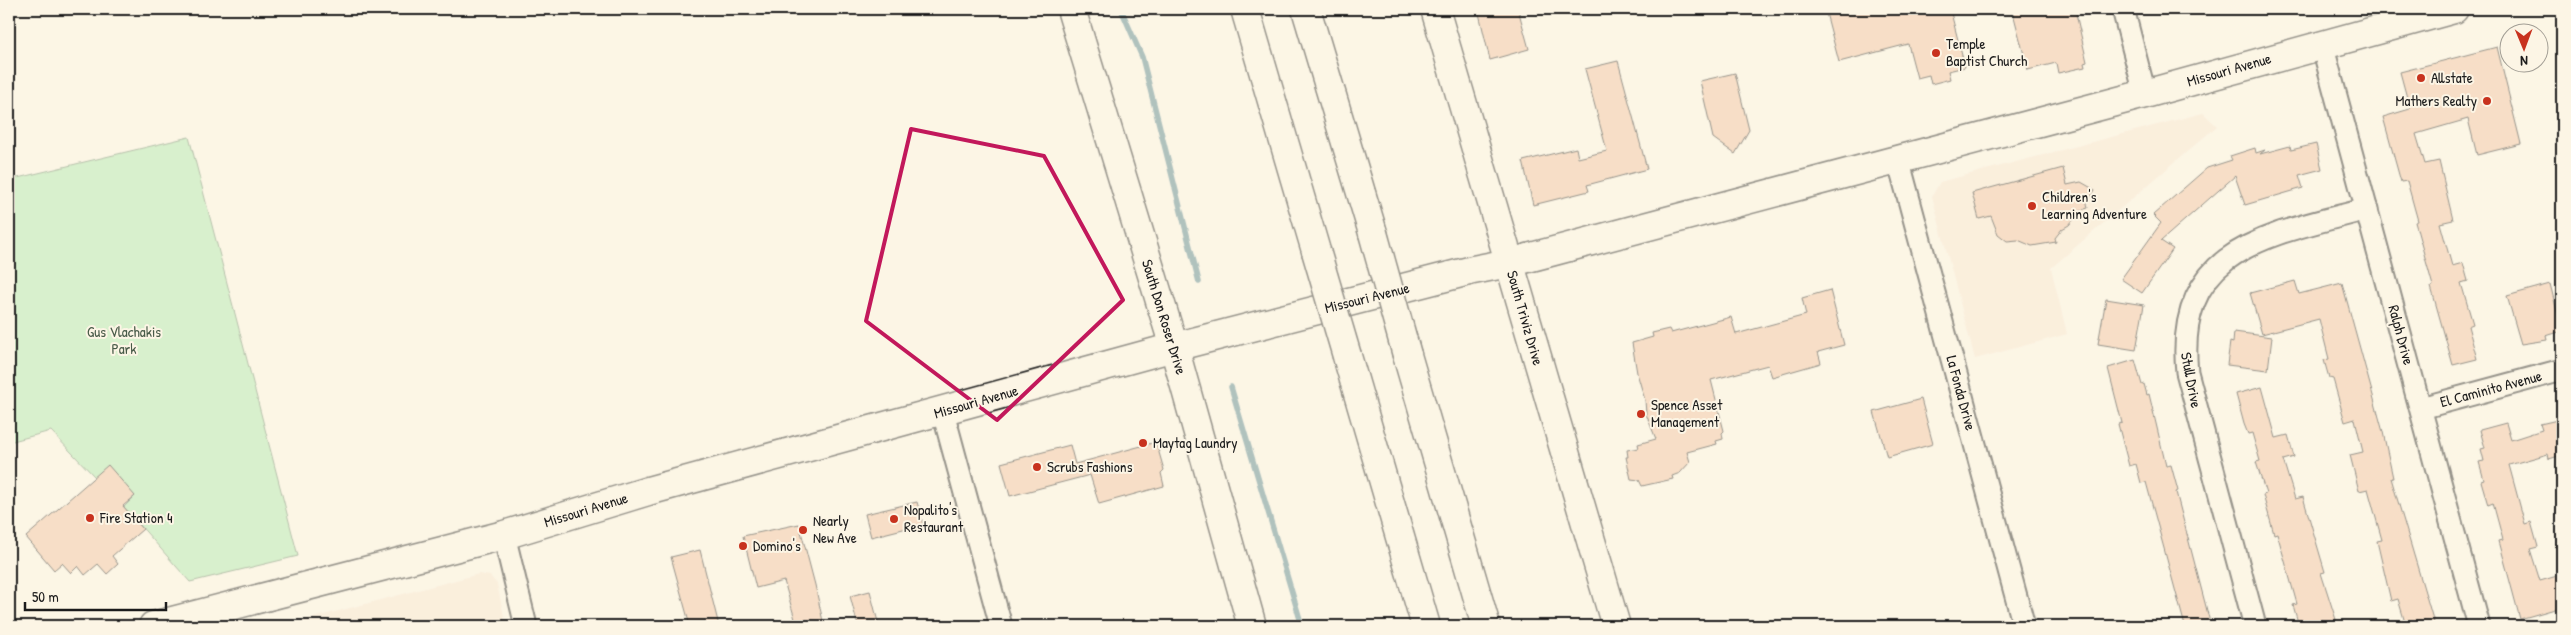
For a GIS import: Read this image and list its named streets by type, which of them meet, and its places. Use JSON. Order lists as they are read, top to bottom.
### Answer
{
  "streets": {
    "main road": ["Missouri Avenue", "South Don Roser Drive", "South Triviz Drive"],
    "street": [
      "Ralph Drive",
      "Stull Drive",
      "El Caminito Avenue",
      "La Fonda Drive"
    ]
  },
  "crossings": [
    ["Missouri Avenue", "South Don Roser Drive"],
    ["Missouri Avenue", "South Triviz Drive"],
    ["Missouri Avenue", "Ralph Drive"],
    ["Missouri Avenue", "La Fonda Drive"],
    ["Ralph Drive", "Stull Drive"],
    ["Ralph Drive", "El Caminito Avenue"]
  ],
  "parks": ["Gus Vlachakis Park"],
  "places": [
    "Temple Baptist Church",
    "Allstate",
    "Mathers Realty",
    "Children's Learning Adventure",
    "Spence Asset Management",
    "Maytag Laundry",
    "Scrubs Fashions",
    "Fire Station 4",
    "Nopalito's Restaurant",
    "Nearly New Ave",
    "Domino's"
  ],
  "scale_bar": "50 m",
  "north": "bottom"
}
